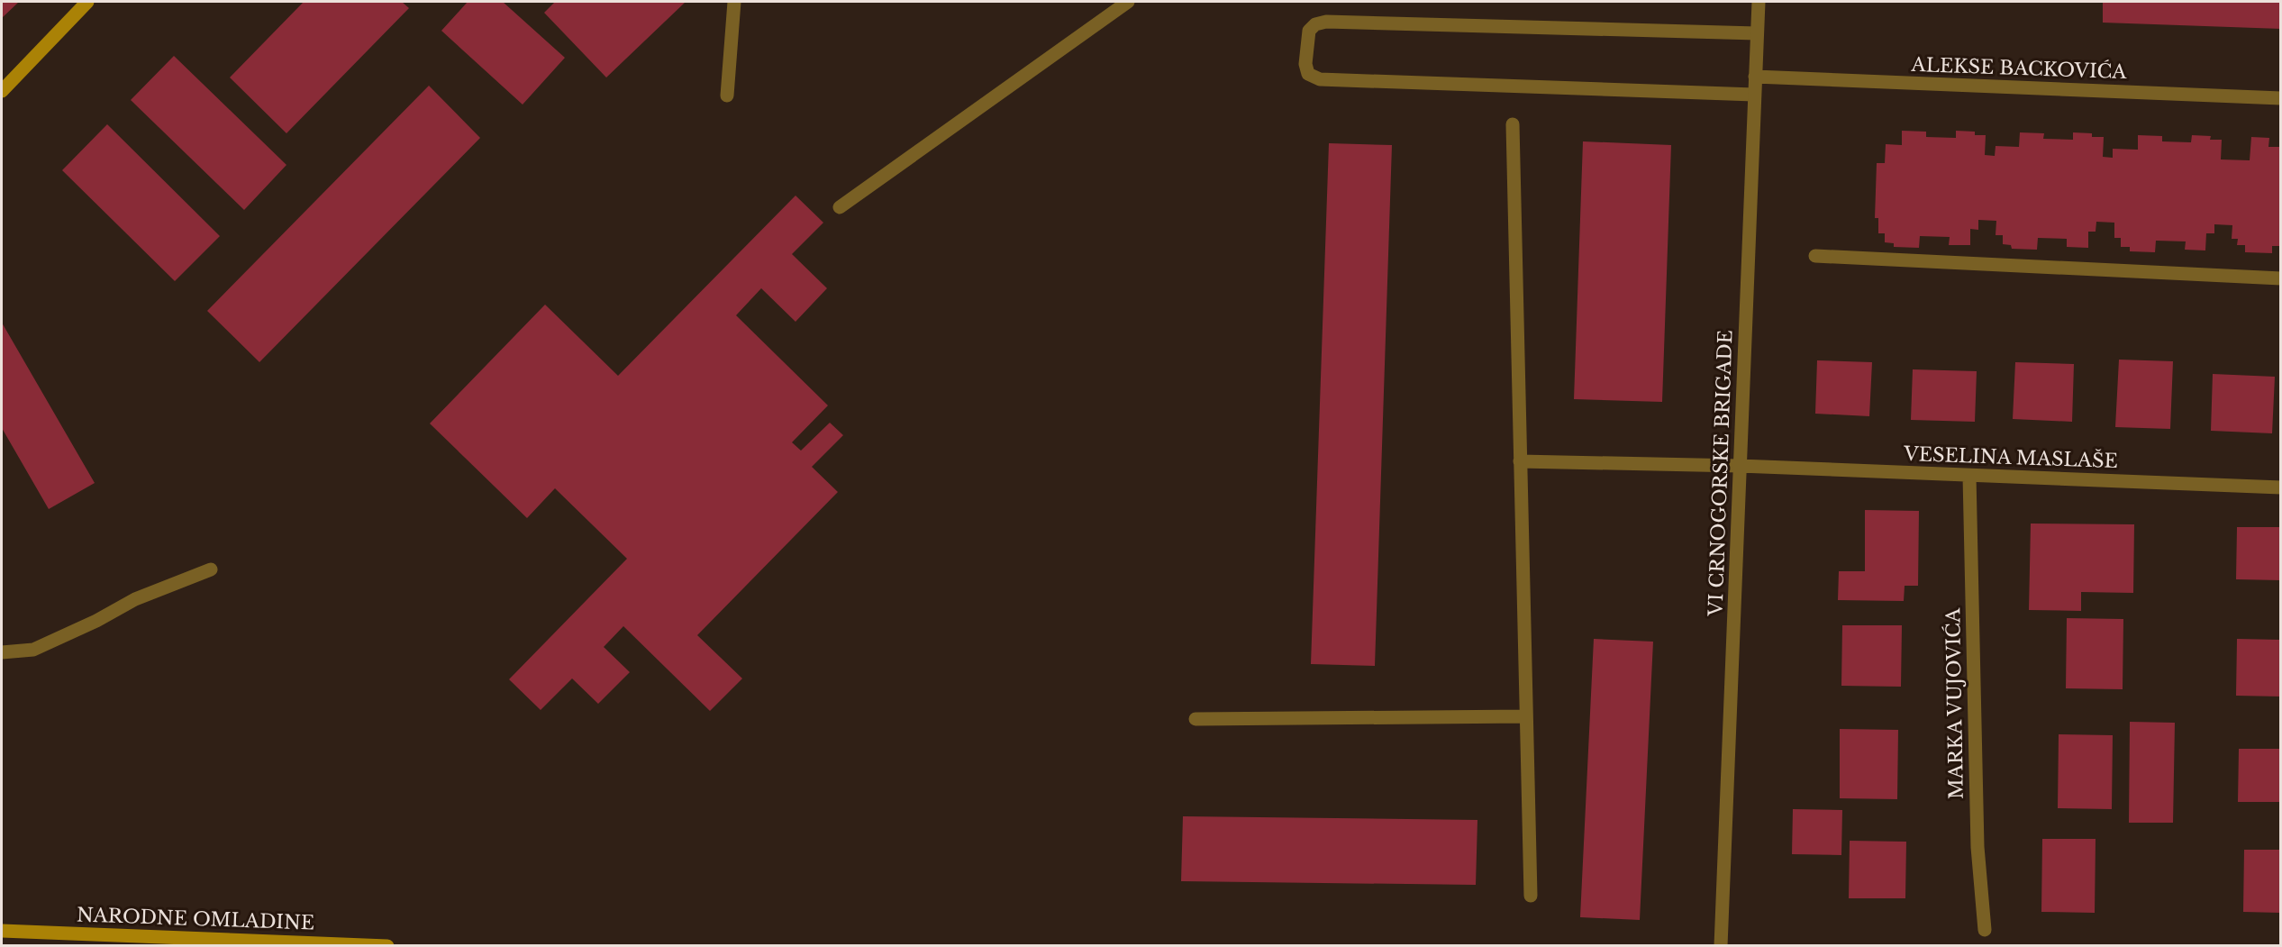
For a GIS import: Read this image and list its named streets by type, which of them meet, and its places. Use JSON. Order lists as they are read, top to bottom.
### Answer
{
  "streets": {
    "street": [
      "ALEKSE BACKOVIĆA",
      "VESELINA MASLAŠE",
      "VI CRNOGORSKE BRIGADE",
      "MARKA VUJOVIĆA",
      "NARODNE OMLADINE"
    ]
  },
  "crossings": [
    ["ALEKSE BACKOVIĆA", "VI CRNOGORSKE BRIGADE"],
    ["VESELINA MASLAŠE", "VI CRNOGORSKE BRIGADE"],
    ["VESELINA MASLAŠE", "MARKA VUJOVIĆA"]
  ]
}
